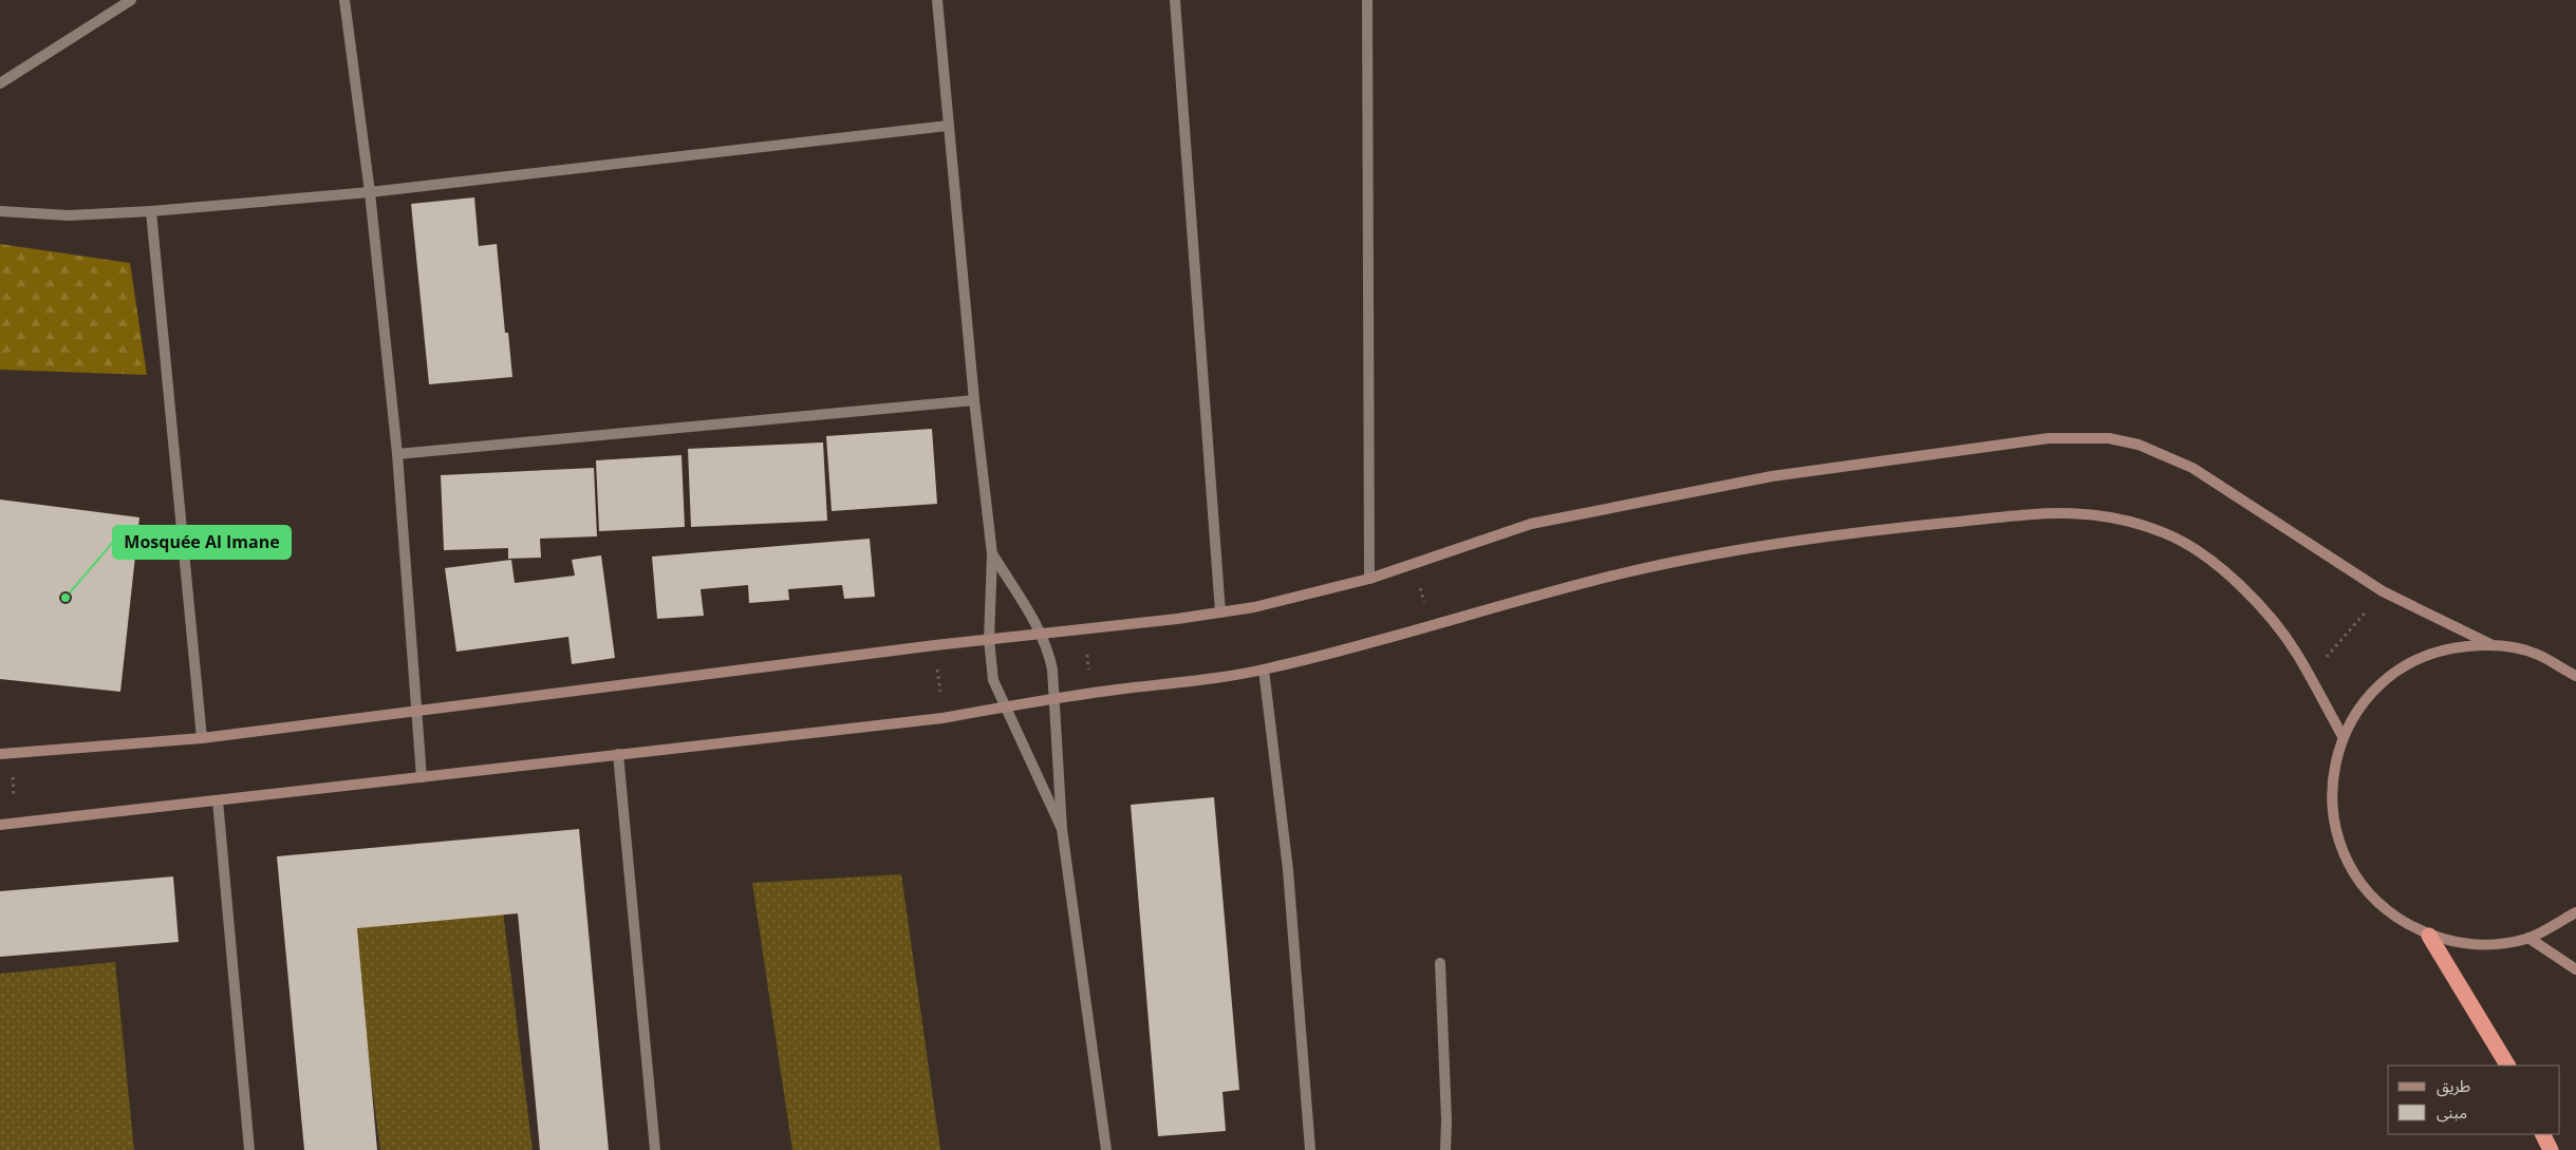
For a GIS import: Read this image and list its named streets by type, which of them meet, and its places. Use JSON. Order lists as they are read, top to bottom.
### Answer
{
  "places": ["Mosquée Al Imane"],
  "legend": ["طريق", "مبنى"]
}
